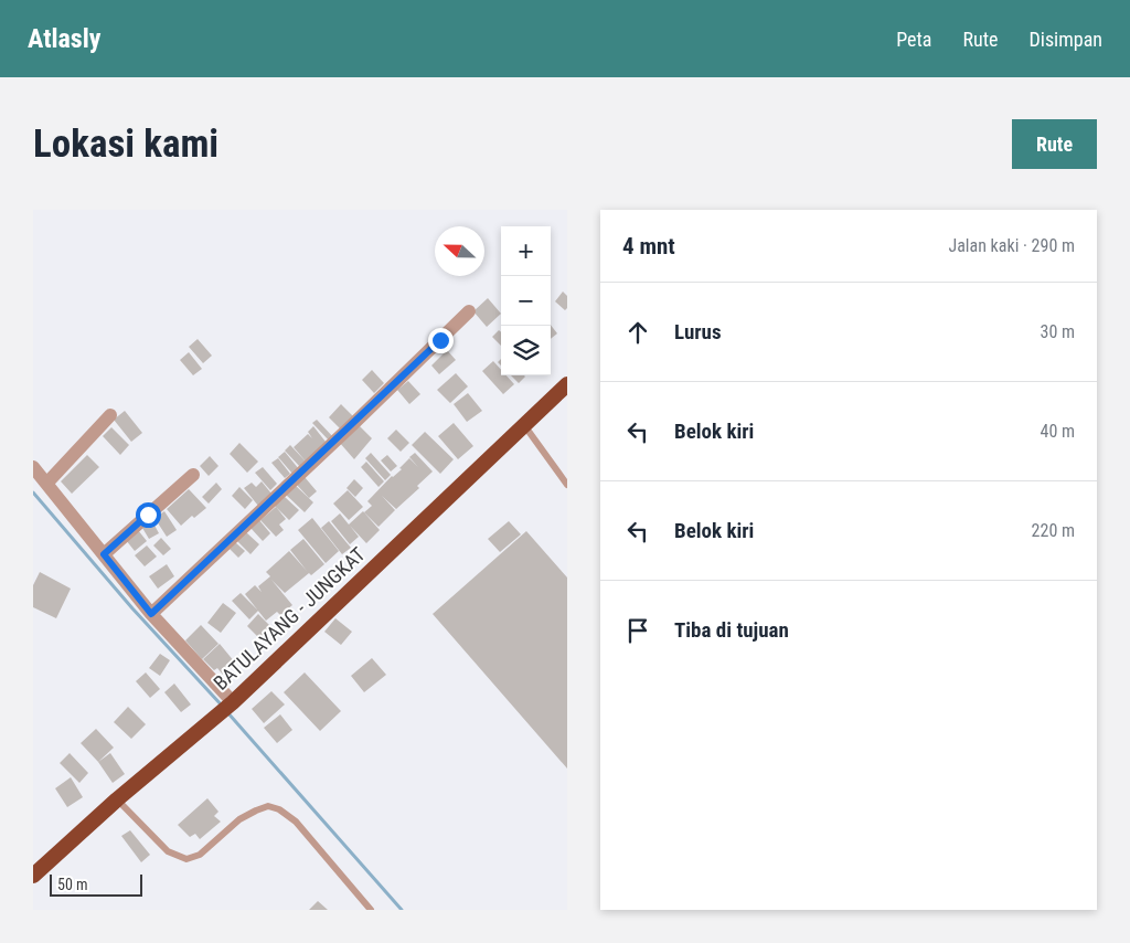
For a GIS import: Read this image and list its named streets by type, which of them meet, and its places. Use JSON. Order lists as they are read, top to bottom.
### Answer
{
  "streets": {
    "highway": ["BATULAYANG - JUNGKAT"]
  },
  "scale_bar": "50 m",
  "north": "left",
  "page": {
    "header": "Atlasly",
    "nav": ["Peta", "Rute", "Disimpan"],
    "buttons": "Rute",
    "title": "Lokasi kami",
    "heading": ["4 mnt", "Jalan kaki · 290 m"],
    "map_buttons": ["+", "−"],
    "list": [
      ["Lurus", "30 m"],
      ["Belok kiri", "40 m"],
      ["Belok kiri", "220 m"],
      "Tiba di tujuan"
    ],
    "scale": "50 m"
  }
}
